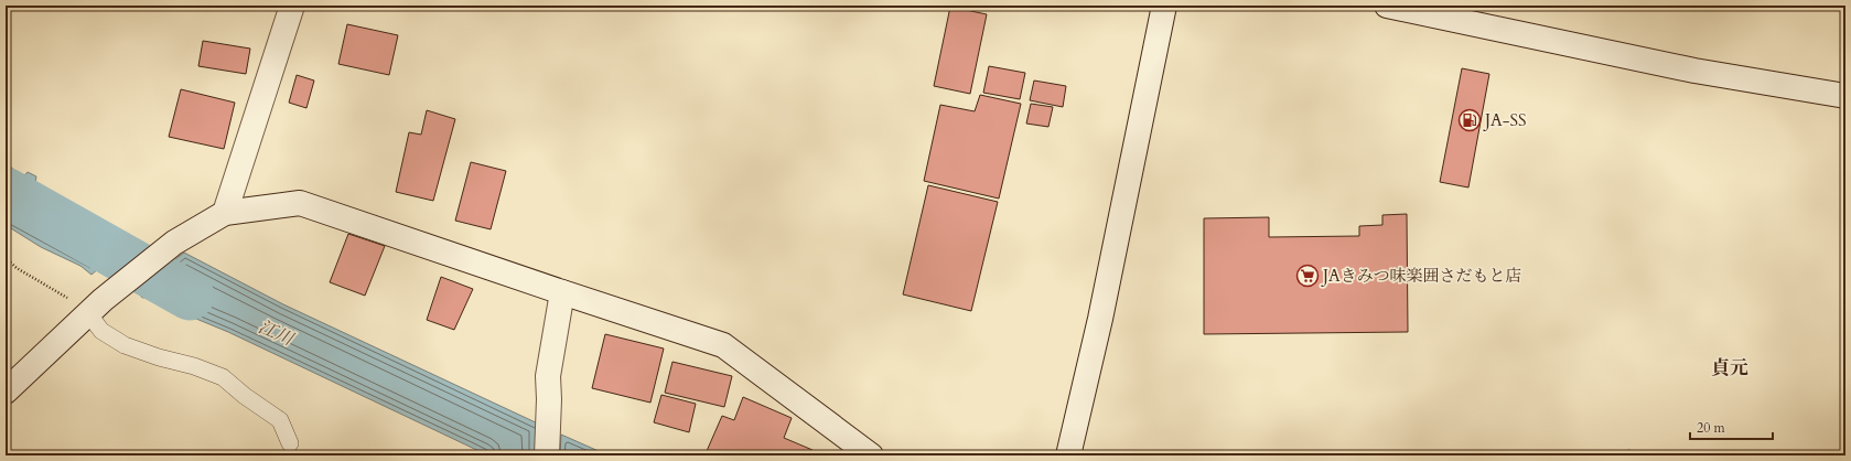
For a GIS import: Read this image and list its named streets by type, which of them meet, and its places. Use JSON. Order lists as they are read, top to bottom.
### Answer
{
  "districts": ["貞元"],
  "water": ["江川"],
  "places": {
    "fuel station": ["JA-SS"],
    "supermarket": ["JAきみつ味楽囲さだもと店"]
  },
  "scale_bar": "20 m"
}
